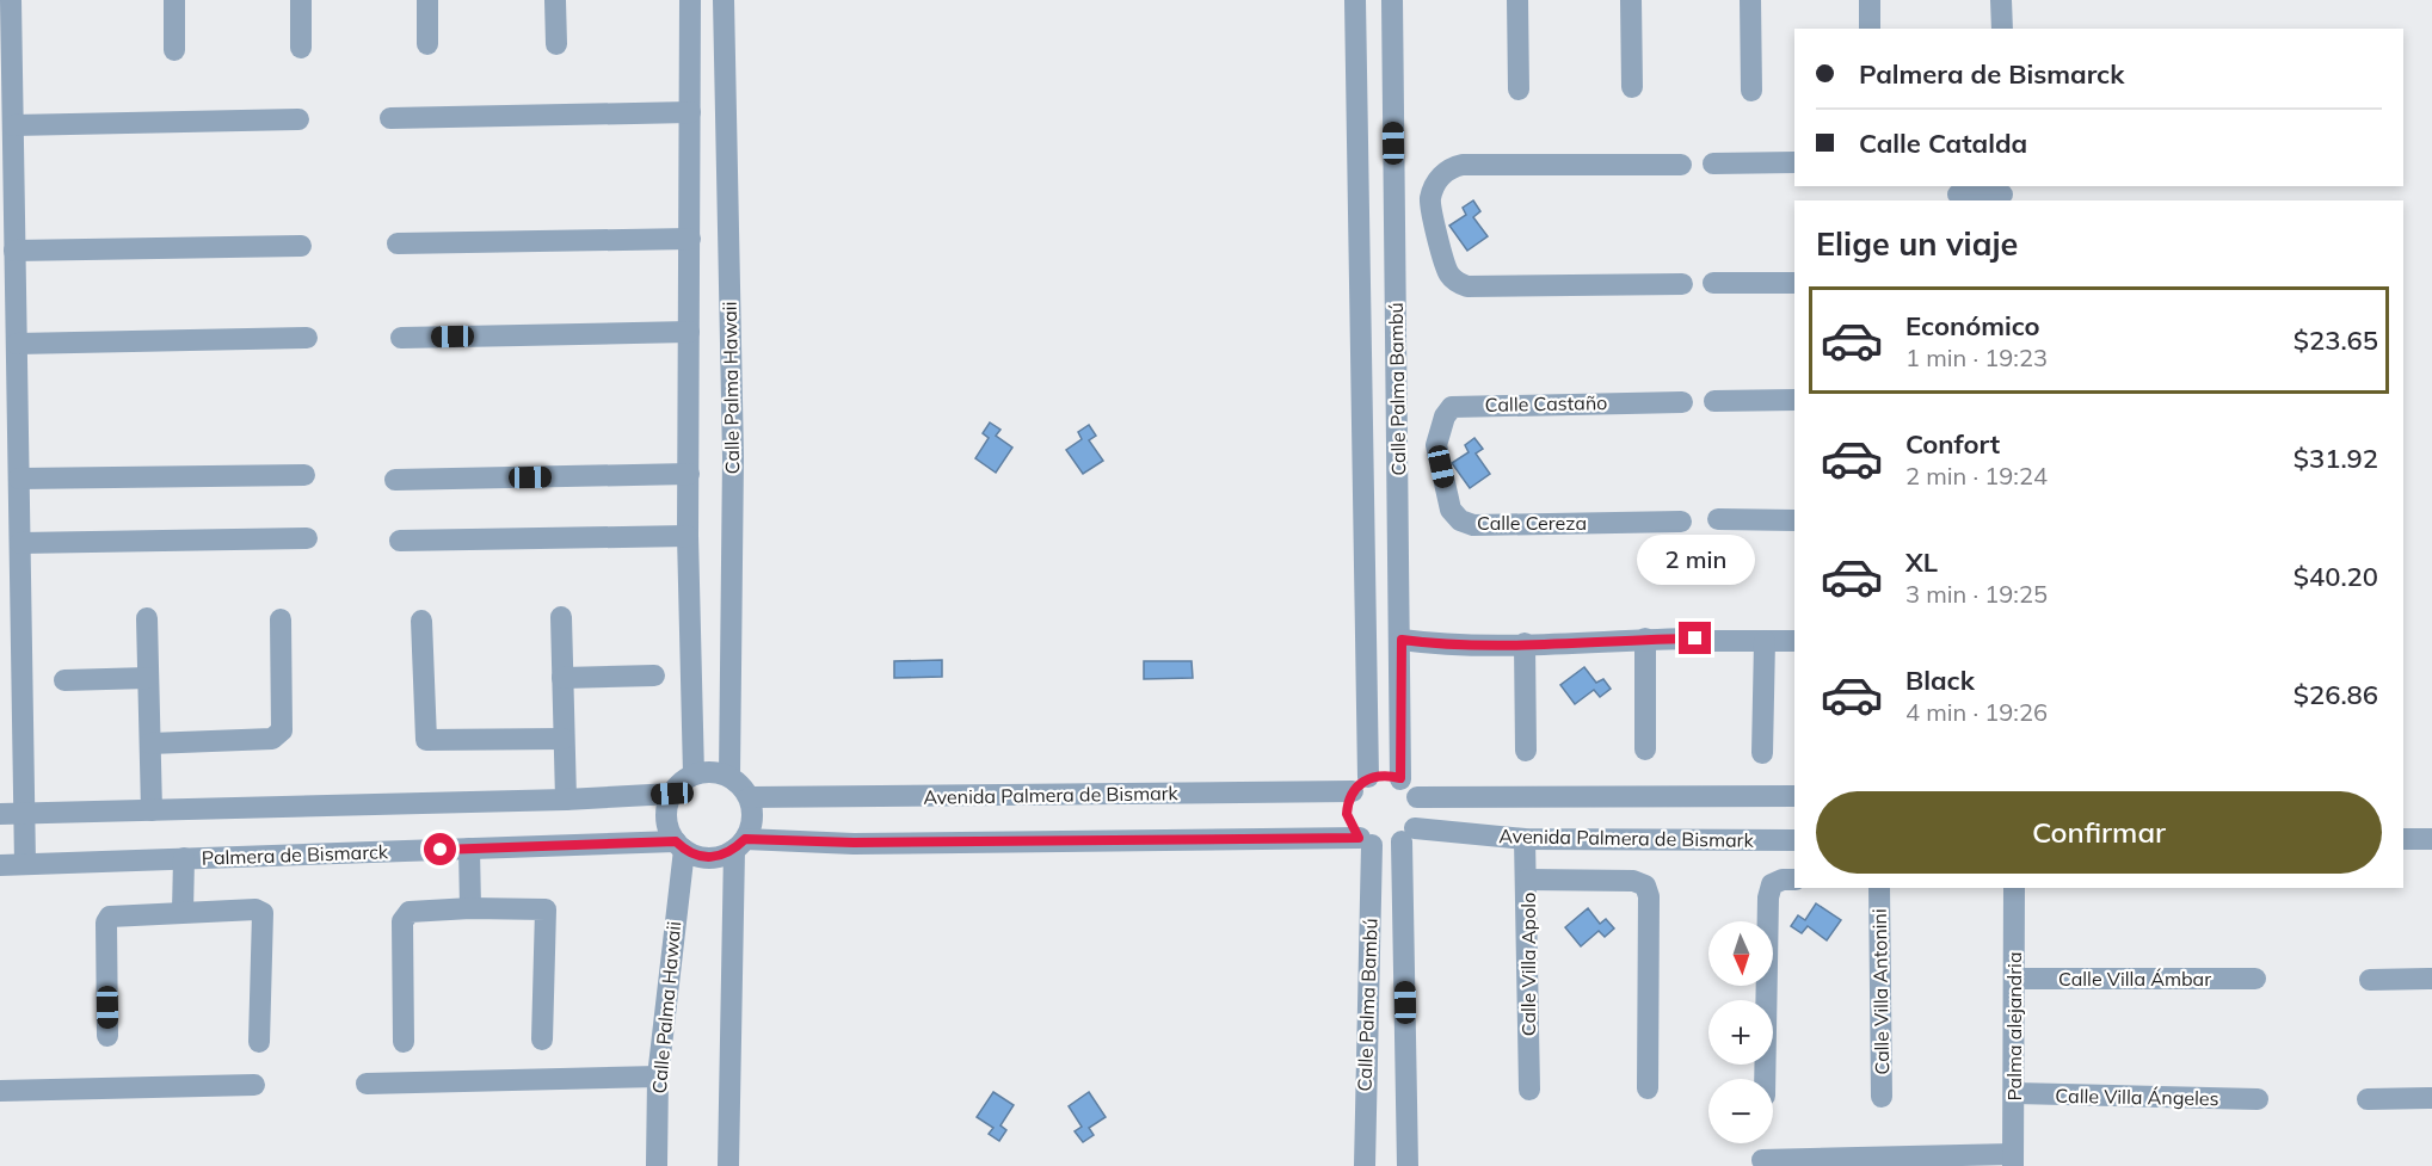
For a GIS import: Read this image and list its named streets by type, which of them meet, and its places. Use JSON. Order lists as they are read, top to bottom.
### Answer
{
  "streets": {
    "street": [
      "Calle Palma Hawaii",
      "Calle Palma Bambú",
      "Calle Castaño",
      "Calle Cereza",
      "Avenida Palmera de Bismark",
      "Palmera de Bismarck",
      "Calle Villa Apolo",
      "Calle Villa Ámbar",
      "Calle Villa Antonini",
      "Palma alejandria",
      "Calle Villa Ángeles"
    ]
  },
  "crossings": [
    ["Calle Palma Hawaii", "Avenida Palmera de Bismark"],
    ["Calle Palma Hawaii", "Palmera de Bismarck"],
    ["Calle Palma Bambú", "Avenida Palmera de Bismark"],
    ["Calle Castaño", "Calle Cereza"],
    ["Avenida Palmera de Bismark", "Palmera de Bismarck"],
    ["Avenida Palmera de Bismark", "Calle Villa Apolo"],
    ["Calle Villa Ámbar", "Palma alejandria"],
    ["Palma alejandria", "Calle Villa Ángeles"]
  ],
  "north": "bottom",
  "page": {
    "banner": ["Palmera de Bismarck", "Calle Catalda"],
    "heading": "Elige un viaje",
    "list": [
      {
        "name": "Económico",
        "note": "1 min · 19:23",
        "value": "$23.65"
      },
      {
        "name": "Confort",
        "note": "2 min · 19:24",
        "value": "$31.92"
      },
      {
        "name": "XL",
        "note": "3 min · 19:25",
        "value": "$40.20"
      },
      {
        "name": "Black",
        "note": "4 min · 19:26",
        "value": "$26.86"
      }
    ],
    "bubble": "2 min",
    "buttons": "Confirmar",
    "map_buttons": ["+", "−"]
  }
}
